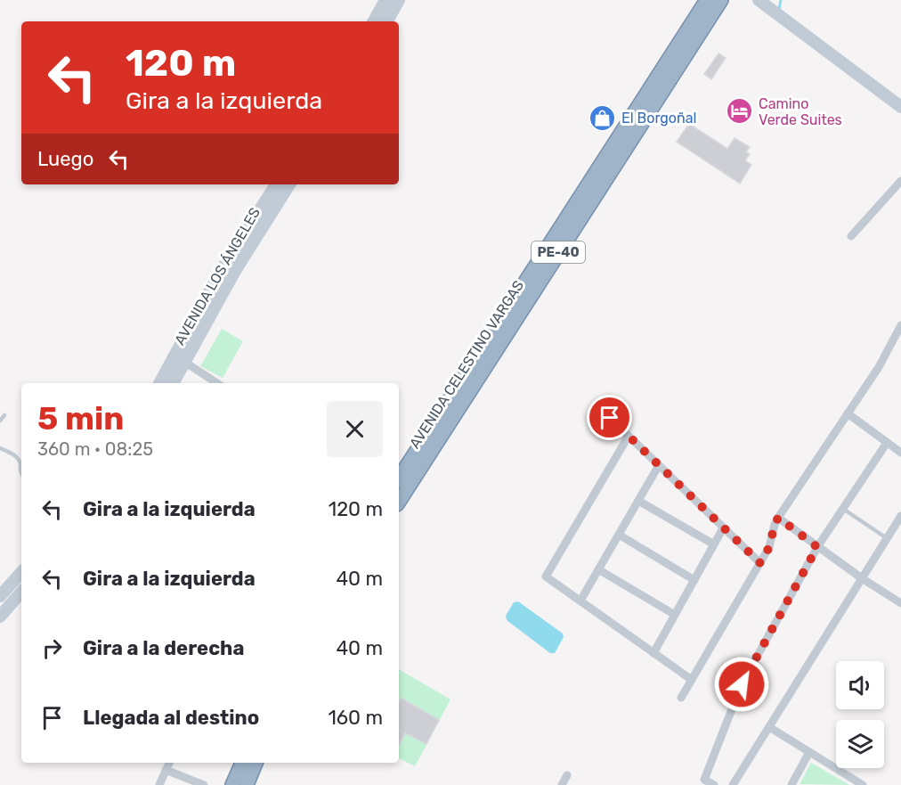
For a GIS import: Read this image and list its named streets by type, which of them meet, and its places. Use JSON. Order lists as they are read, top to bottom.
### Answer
{
  "streets": {
    "highway": ["PE-40", "AVENIDA CELESTINO VARGAS"],
    "main road": ["AVENIDA LOS ÁNGELES"]
  },
  "places": {
    "hotel": ["Camino Verde Suites"],
    "shop": ["El Borgoñal"]
  },
  "page": {
    "turn": ["120 m", "Gira a la izquierda"],
    "then": "Luego",
    "heading": ["5 min", "360 m · 08:25"],
    "list": [
      {
        "name": "Gira a la izquierda",
        "value": "120 m"
      },
      {
        "name": "Gira a la izquierda",
        "value": "40 m"
      },
      {
        "name": "Gira a la derecha",
        "value": "40 m"
      },
      {
        "name": "Llegada al destino",
        "value": "160 m"
      }
    ]
  }
}
